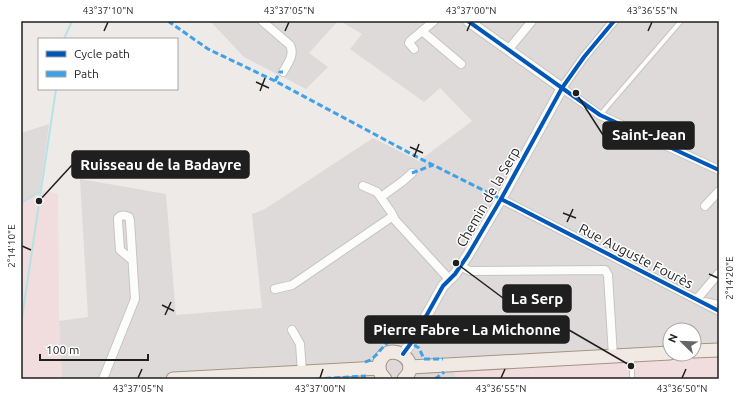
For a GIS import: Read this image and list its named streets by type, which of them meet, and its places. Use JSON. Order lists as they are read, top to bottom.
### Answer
{
  "streets": {
    "street": ["Chemin de la Serp", "Rue Auguste Fourès"]
  },
  "crossings": [
    ["Chemin de la Serp", "Rue Auguste Fourès"]
  ],
  "places": [
    "Saint-Jean",
    "Ruisseau de la Badayre",
    "La Serp",
    "Pierre Fabre - La Michonne"
  ],
  "legend": ["Cycle path", "Path"],
  "scale_bar": "100 m",
  "north": "top left",
  "coordinates": [
    "43°37'10\"N",
    "43°37'05\"N",
    "43°37'00\"N",
    "43°36'55\"N",
    "2°14'10\"E",
    "2°14'20\"E",
    "43°36'50\"N"
  ]
}
